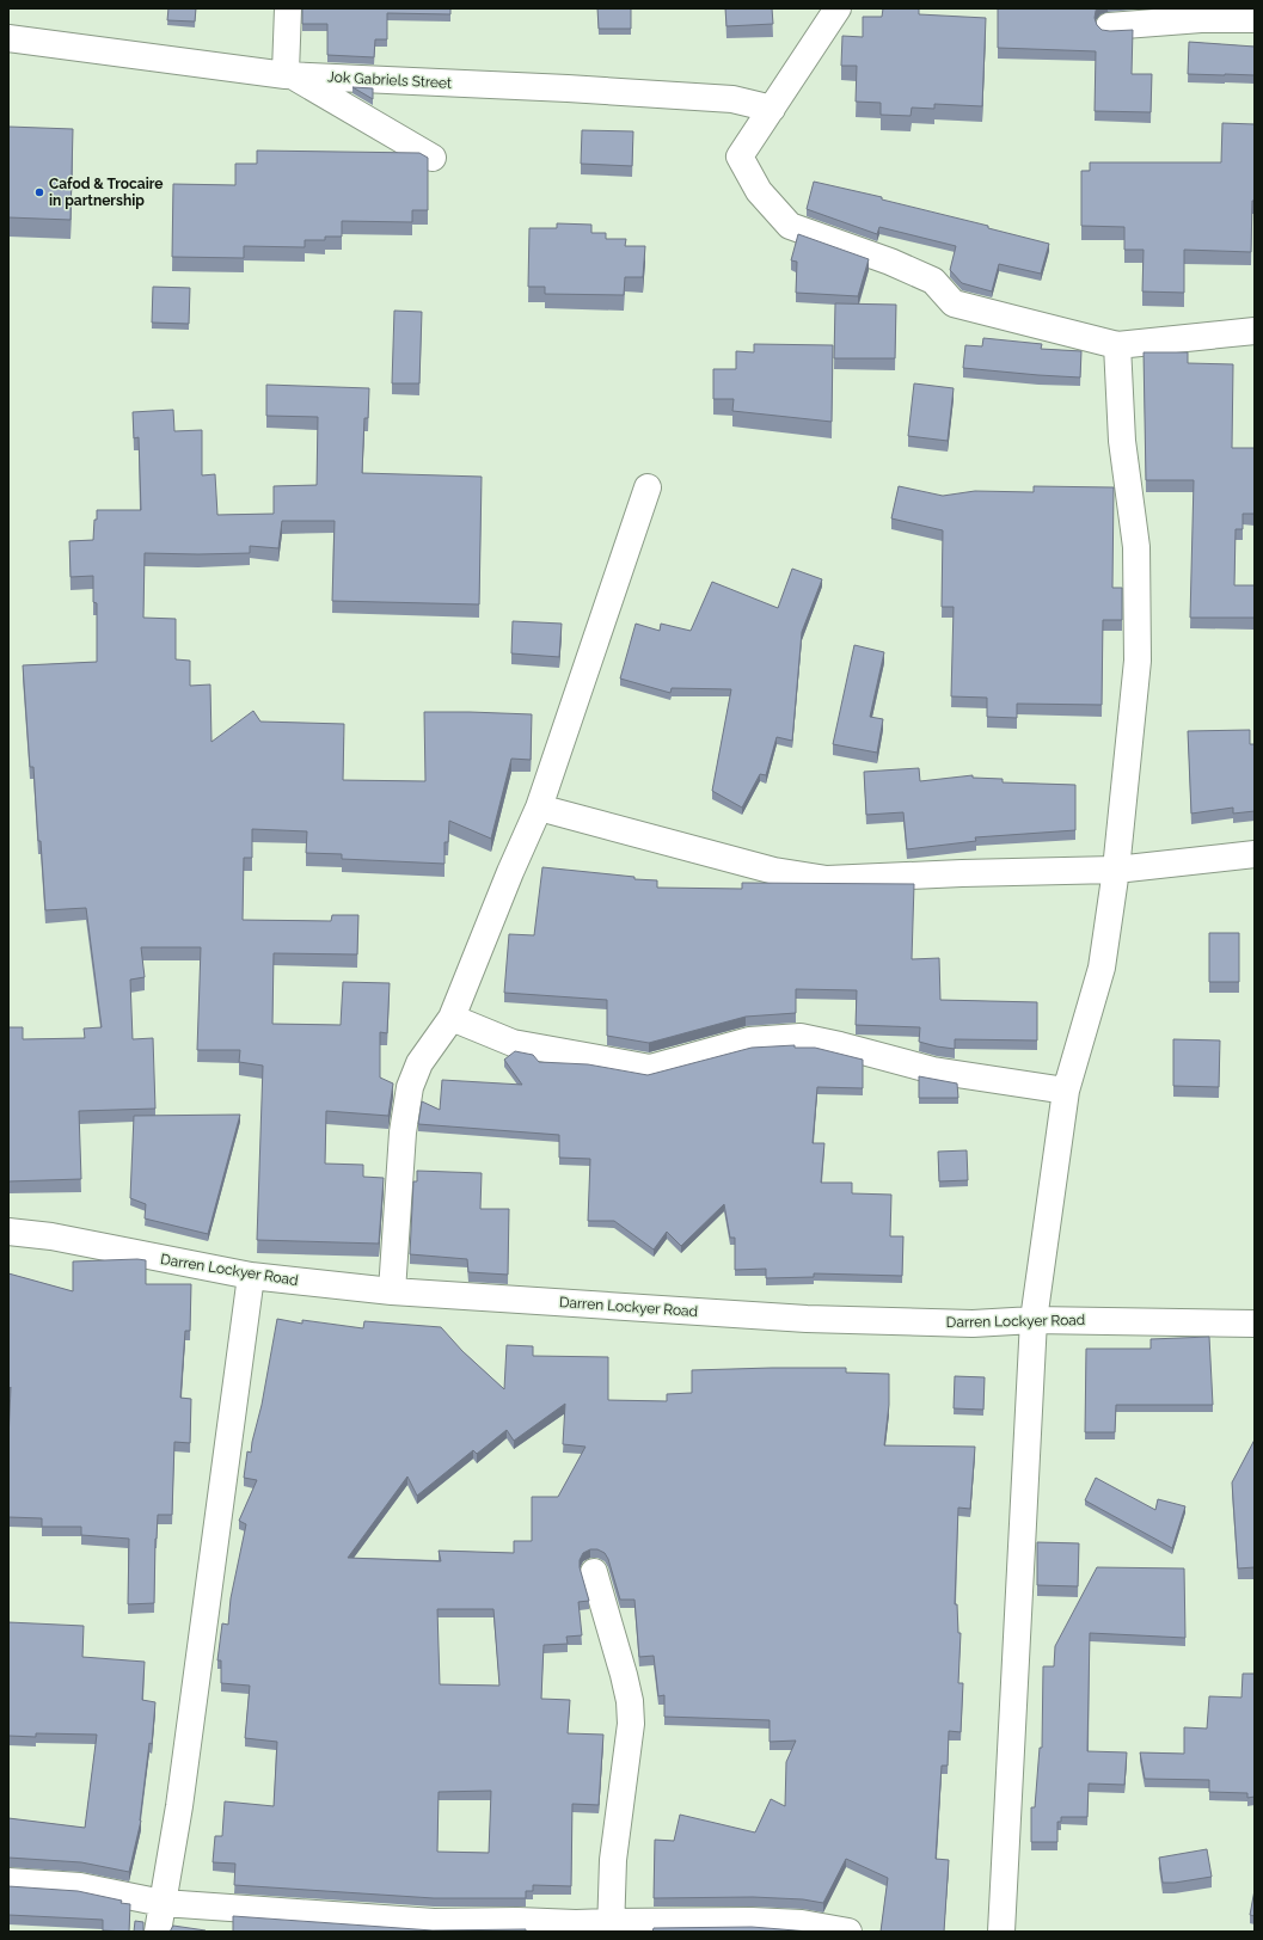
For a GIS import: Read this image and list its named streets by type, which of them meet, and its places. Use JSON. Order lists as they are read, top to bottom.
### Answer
{
  "streets": {
    "street": ["Jok Gabriels Street", "Darren Lockyer Road"]
  },
  "places": ["Cafod & Trocaire in partnership"]
}
